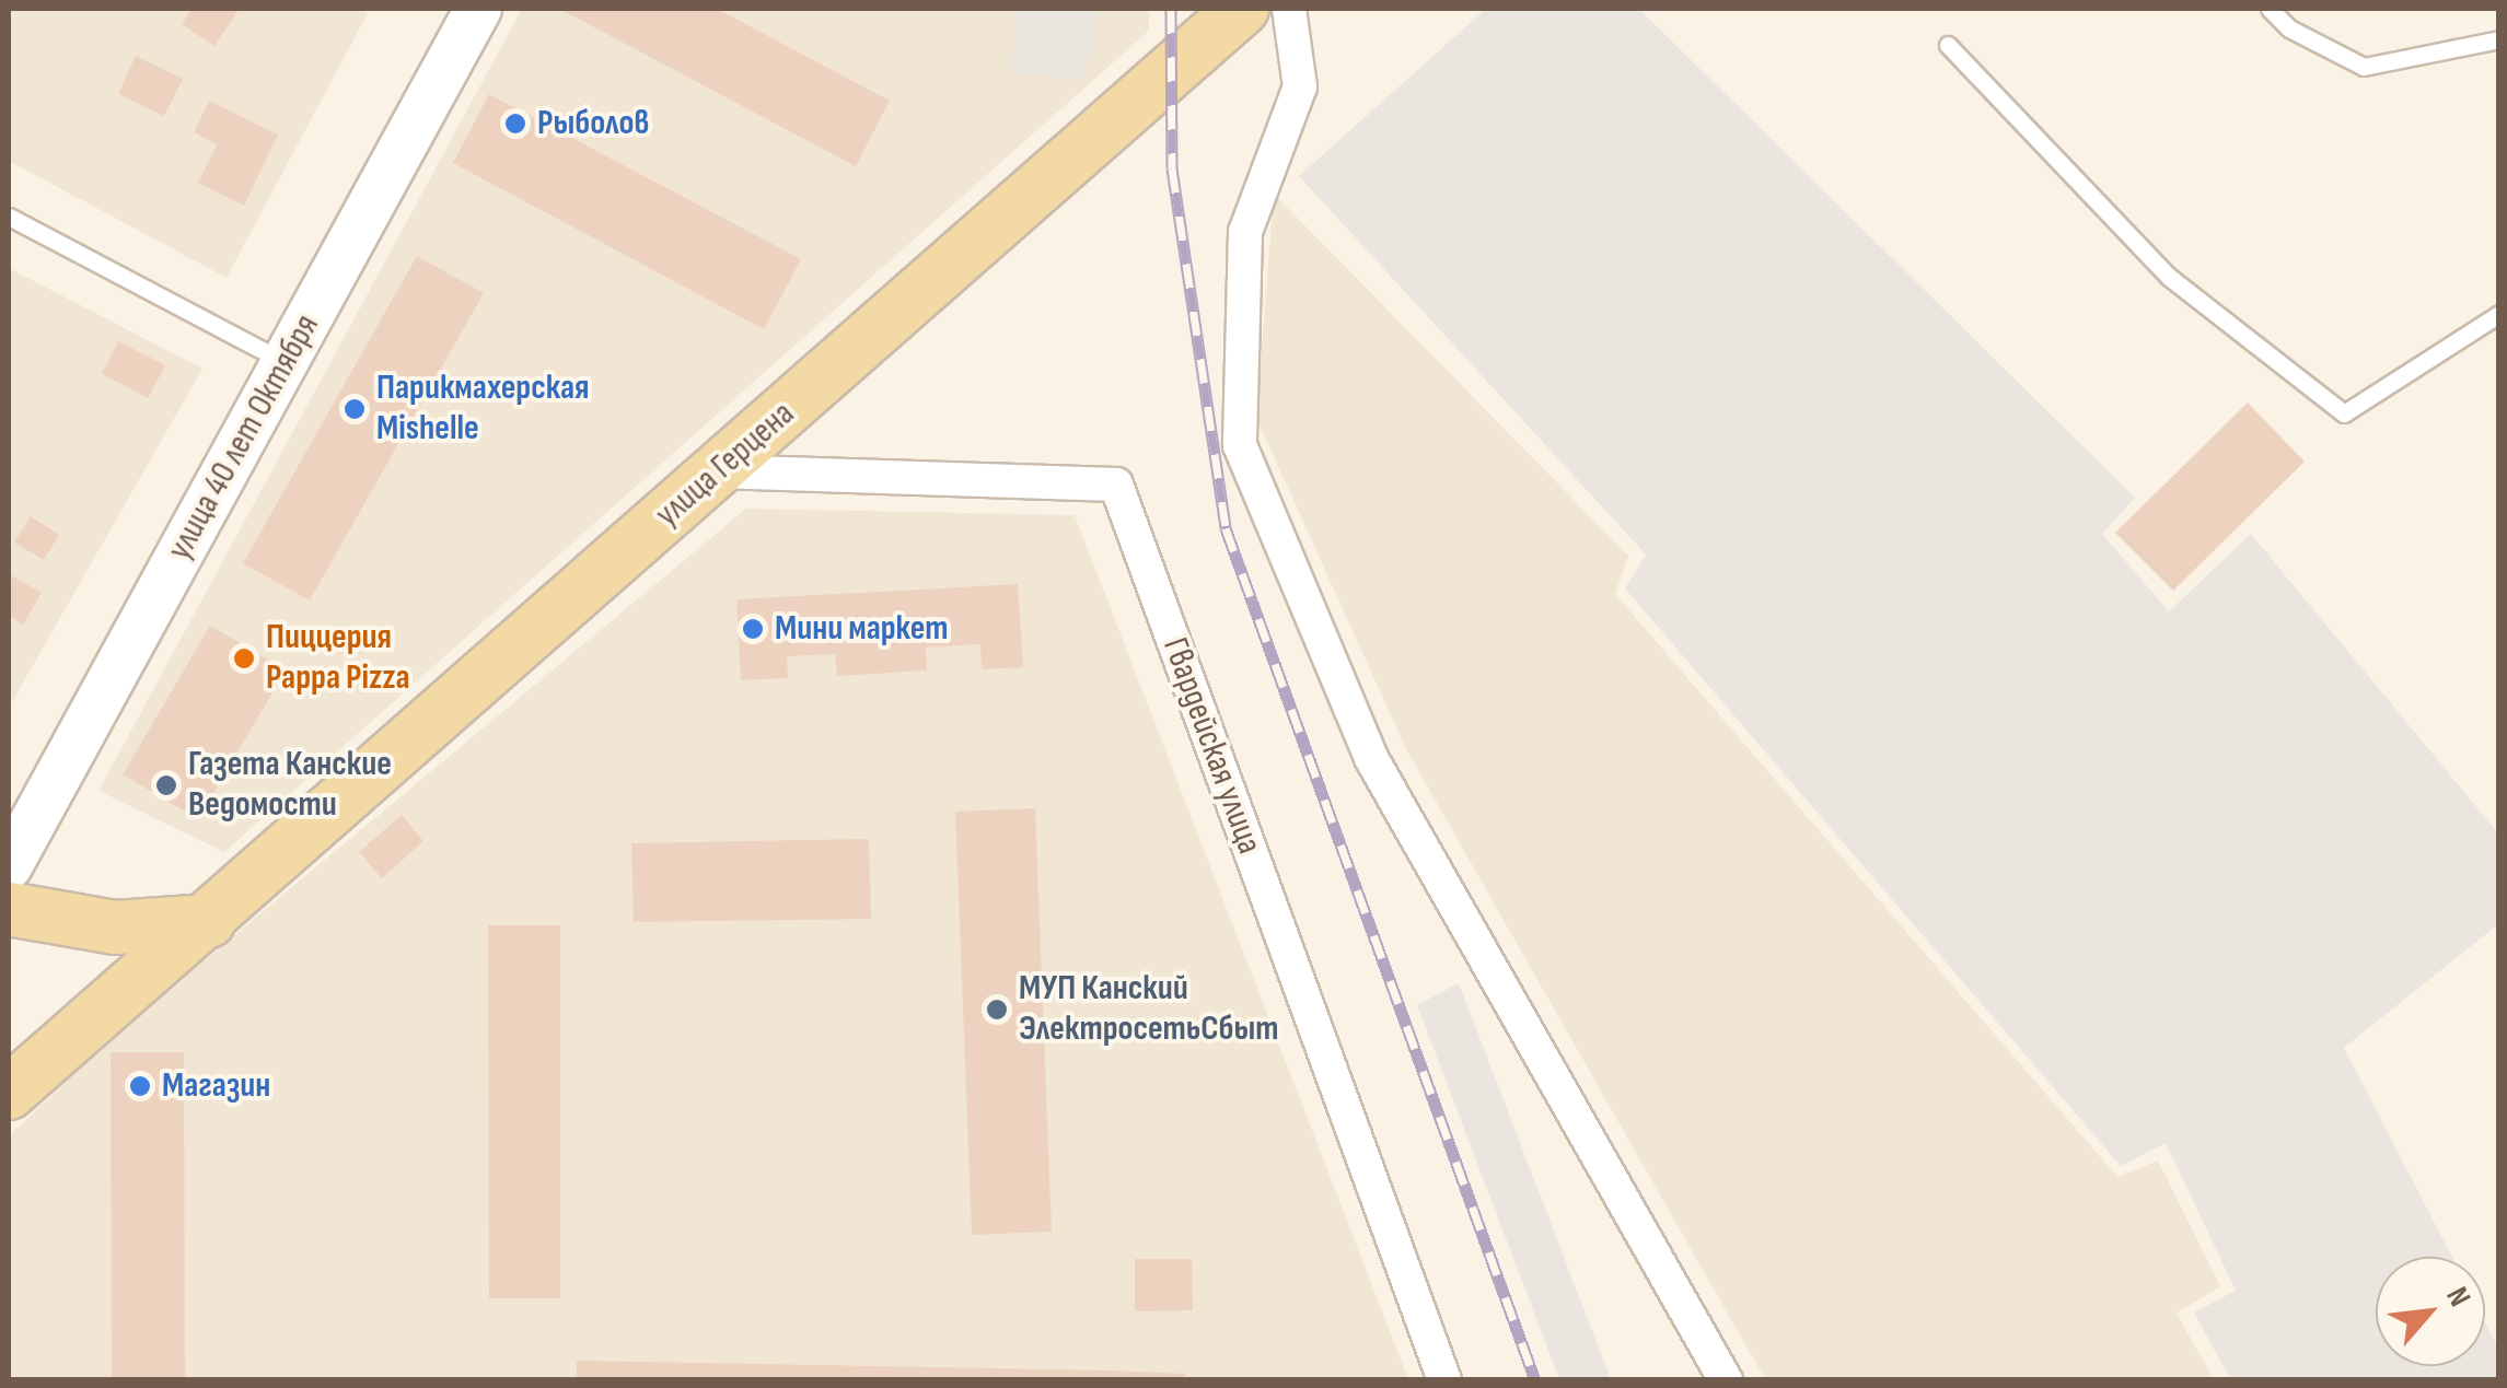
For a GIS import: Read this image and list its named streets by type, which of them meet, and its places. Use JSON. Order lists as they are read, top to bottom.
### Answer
{
  "streets": {
    "main road": ["улица 40 лет Октября", "улица Герцена"],
    "street": ["Гвардейская улица"]
  },
  "crossings": [
    ["улица Герцена", "Гвардейская улица"]
  ],
  "places": [
    "Рыболов",
    "Парикмахерская Mishelle",
    "Мини маркет",
    "Пиццерия Pappa Pizza",
    "Газета Канские Ведомости",
    "МУП Канский ЭлектросетьСбыт",
    "Магазин"
  ],
  "north": "top right"
}
